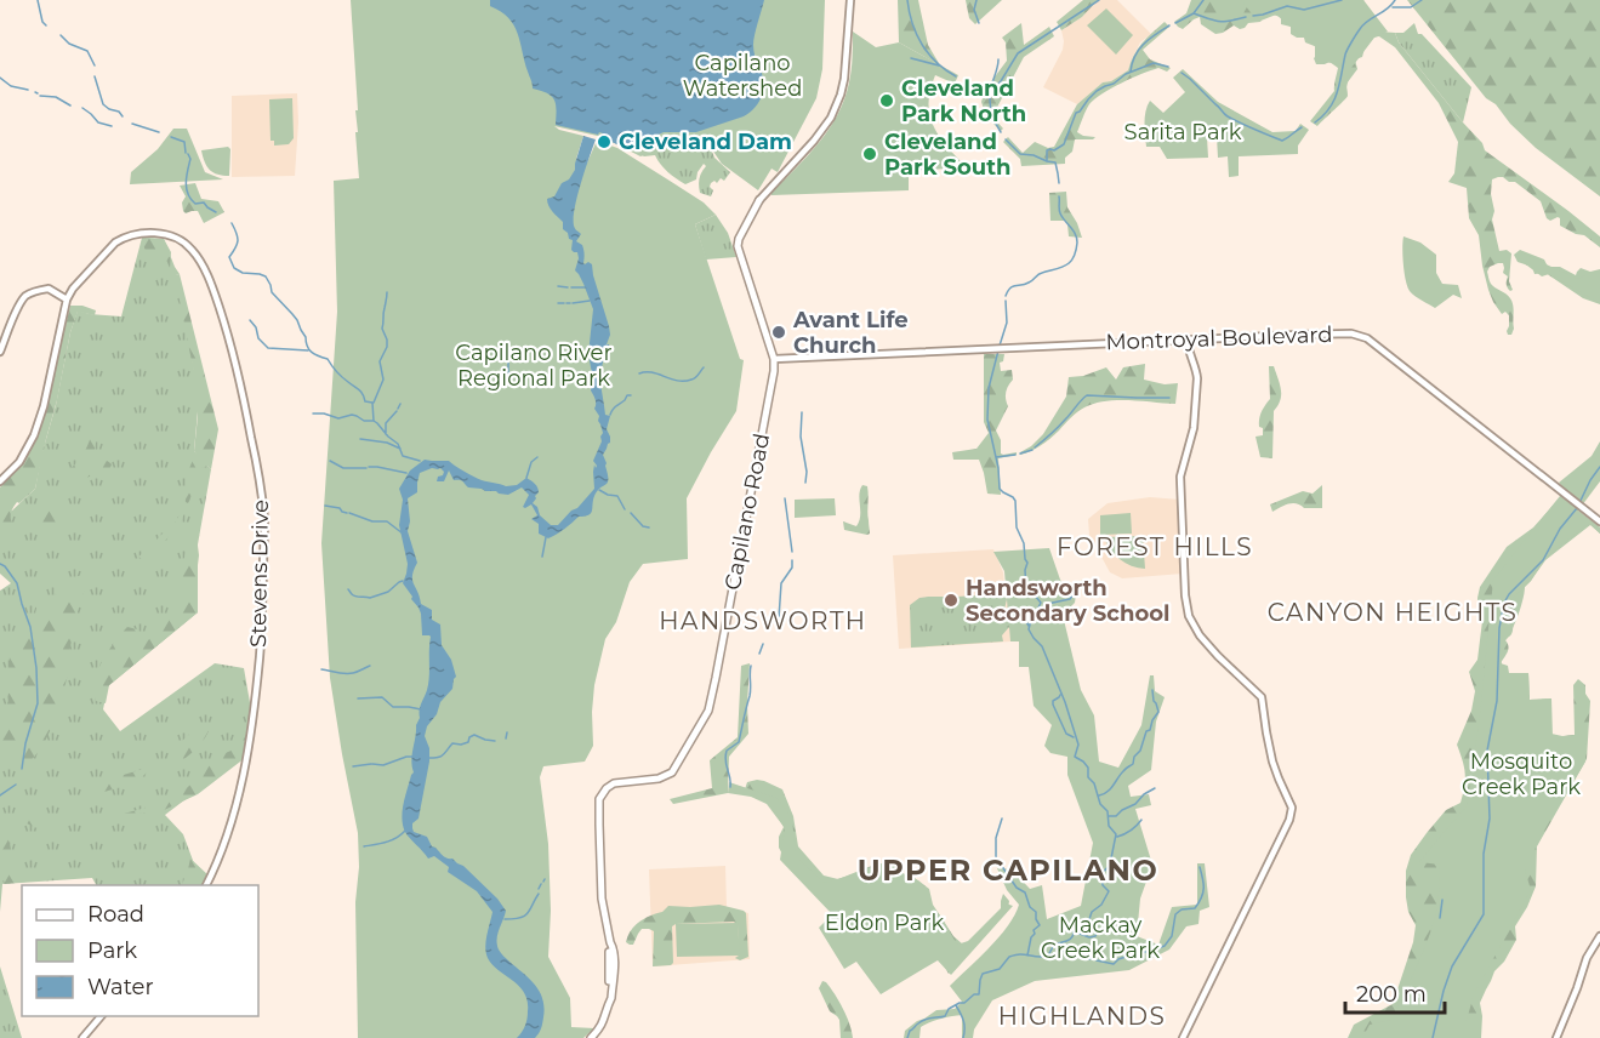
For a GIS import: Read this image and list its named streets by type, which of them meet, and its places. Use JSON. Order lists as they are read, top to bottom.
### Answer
{
  "streets": {
    "main road": ["Capilano Road"],
    "street": ["Montroyal Boulevard", "Stevens Drive"]
  },
  "crossings": [
    ["Montroyal Boulevard", "Capilano Road"]
  ],
  "districts": [
    "FOREST HILLS",
    "CANYON HEIGHTS",
    "HANDSWORTH",
    "UPPER CAPILANO",
    "HIGHLANDS"
  ],
  "parks": [
    "Capilano Watershed",
    "Sarita Park",
    "Capilano River Regional Park",
    "Mosquito Creek Park",
    "Eldon Park",
    "Mackay Creek Park"
  ],
  "places": [
    "Cleveland Park North",
    "Cleveland Dam",
    "Cleveland Park South",
    "Avant Life Church",
    "Handsworth Secondary School"
  ],
  "legend": ["Road", "Park", "Water"],
  "scale_bar": "200 m"
}
